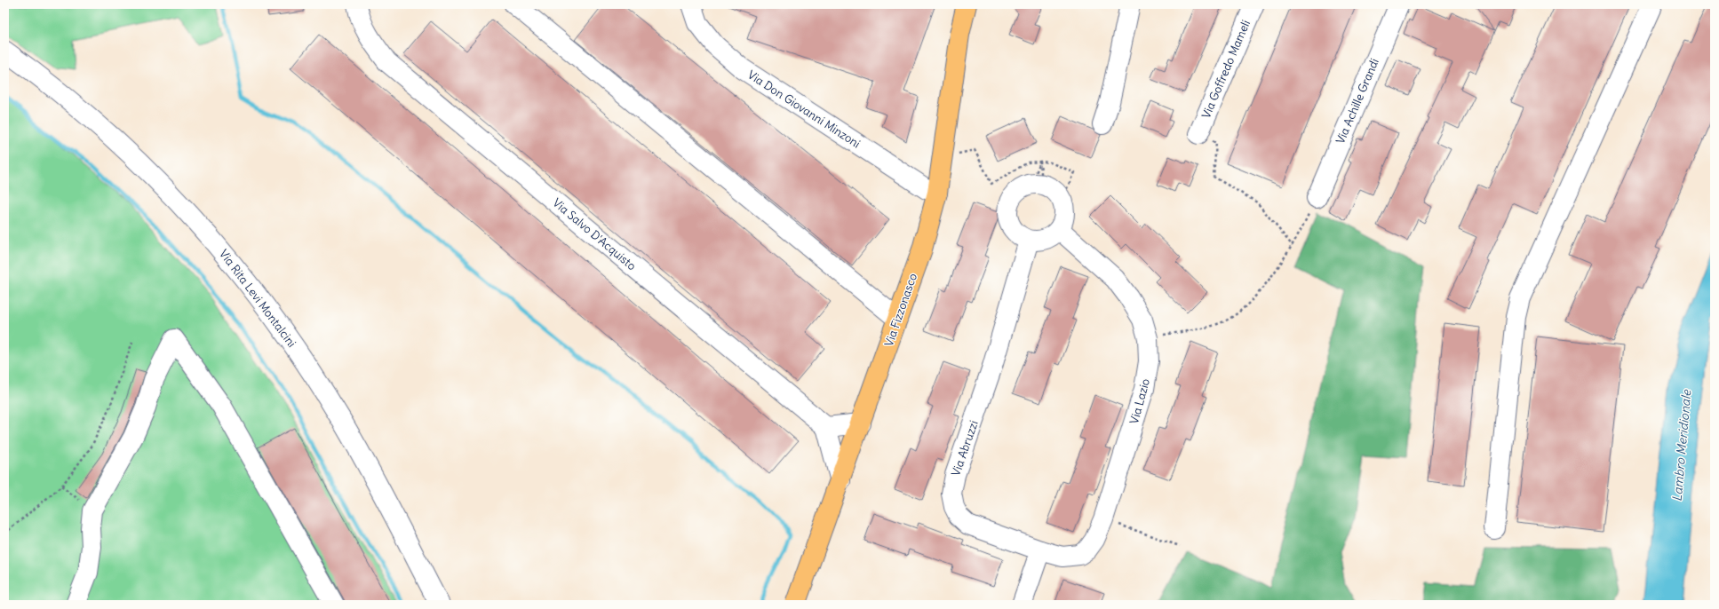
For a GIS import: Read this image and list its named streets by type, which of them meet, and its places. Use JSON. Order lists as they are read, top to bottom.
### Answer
{
  "streets": {
    "main road": ["Via Fizzonasco"],
    "street": [
      "Via Goffredo Mameli",
      "Via Achille Grandi",
      "Via Don Giovanni Minzoni",
      "Via Salvo D'Acquisto",
      "Via Rita Levi Montalcini",
      "Via Lazio",
      "Via Abruzzi"
    ]
  },
  "crossings": [
    ["Via Don Giovanni Minzoni", "Via Fizzonasco"],
    ["Via Lazio", "Via Abruzzi"]
  ],
  "water": ["Lambro Meridionale"]
}
